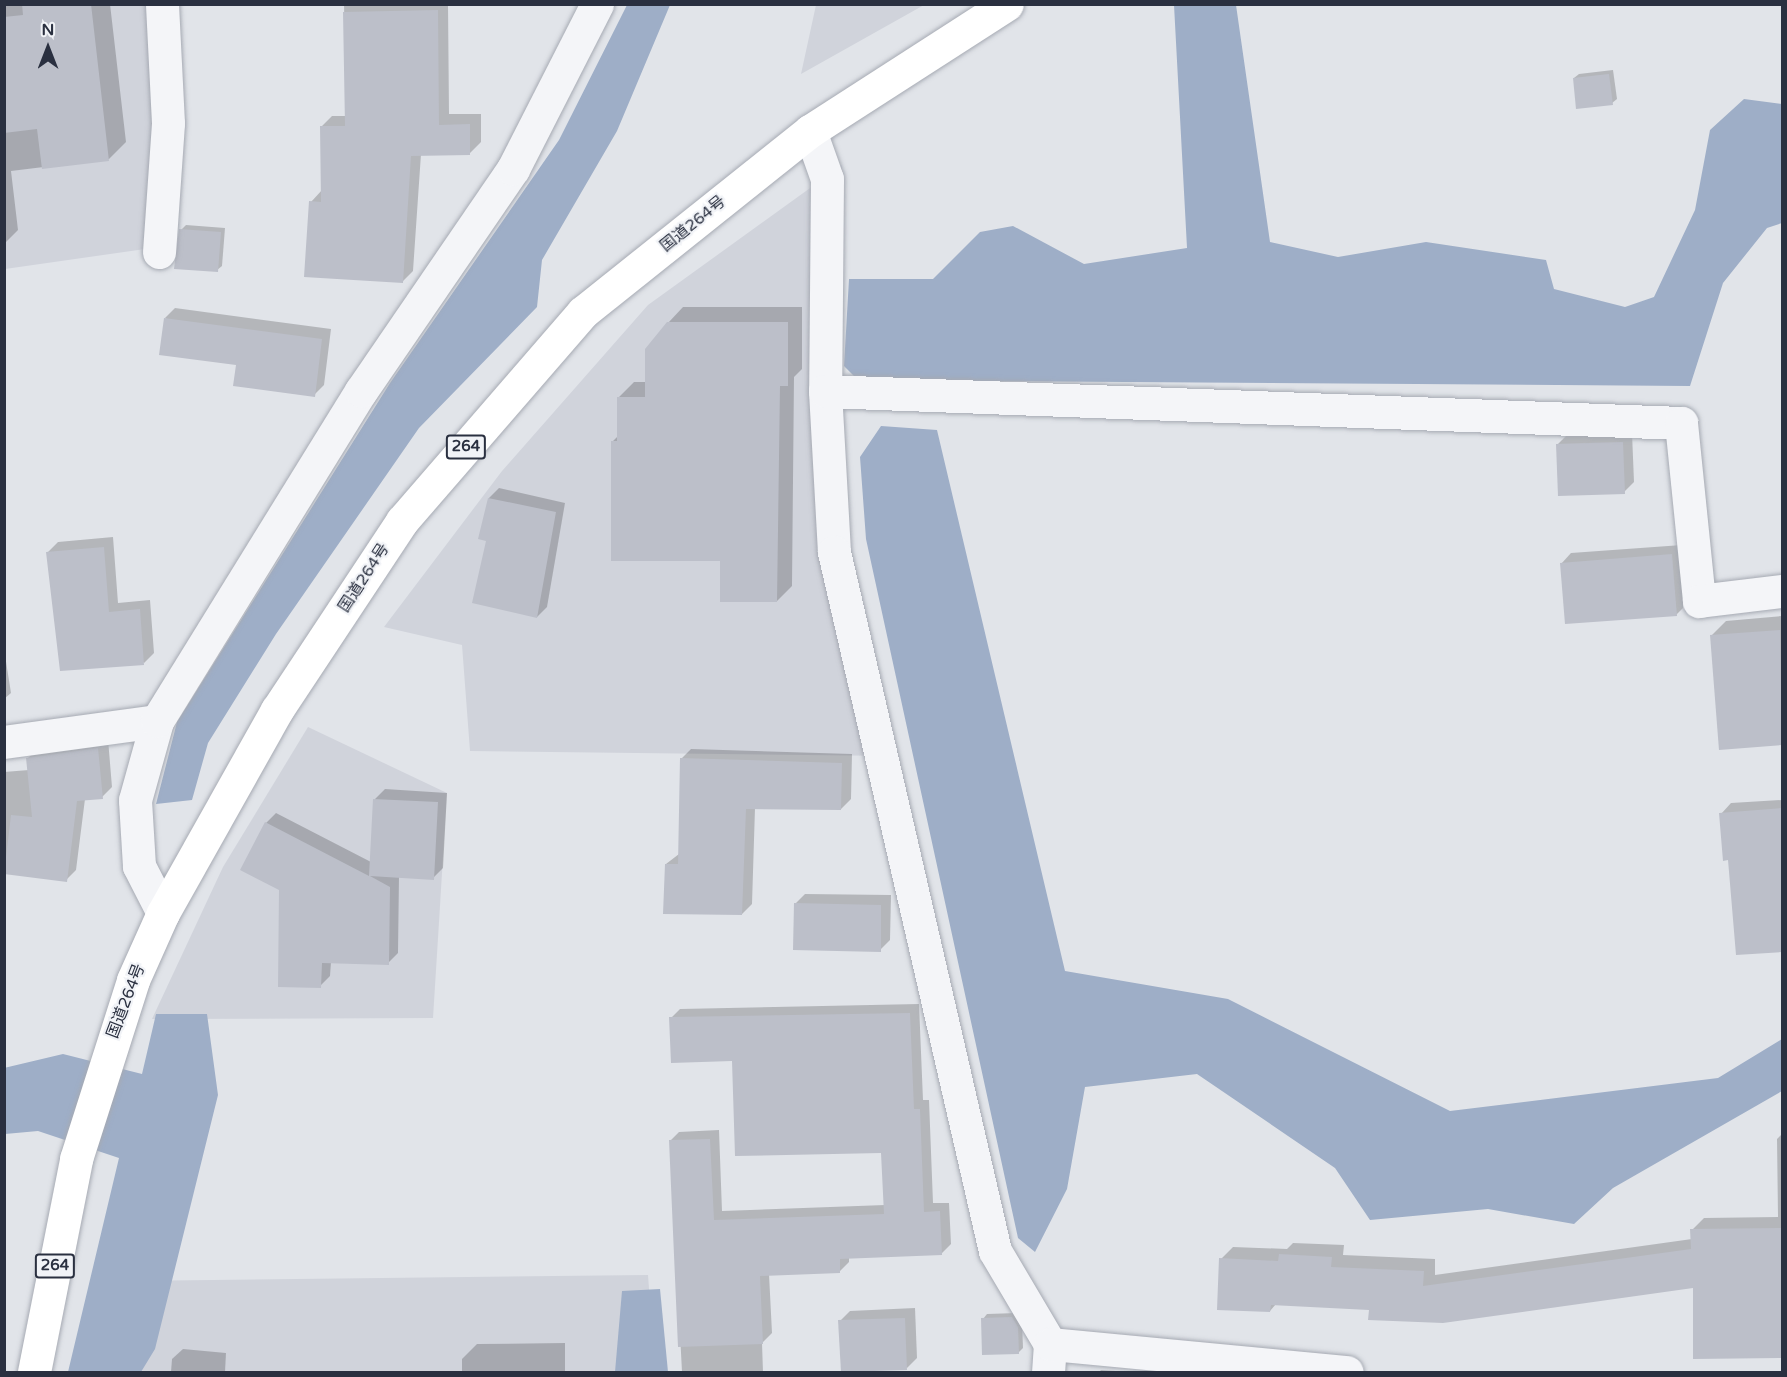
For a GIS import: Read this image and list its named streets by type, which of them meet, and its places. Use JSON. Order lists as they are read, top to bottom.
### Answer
{
  "streets": {
    "highway": ["国道264号", "264"]
  },
  "north": "top"
}
